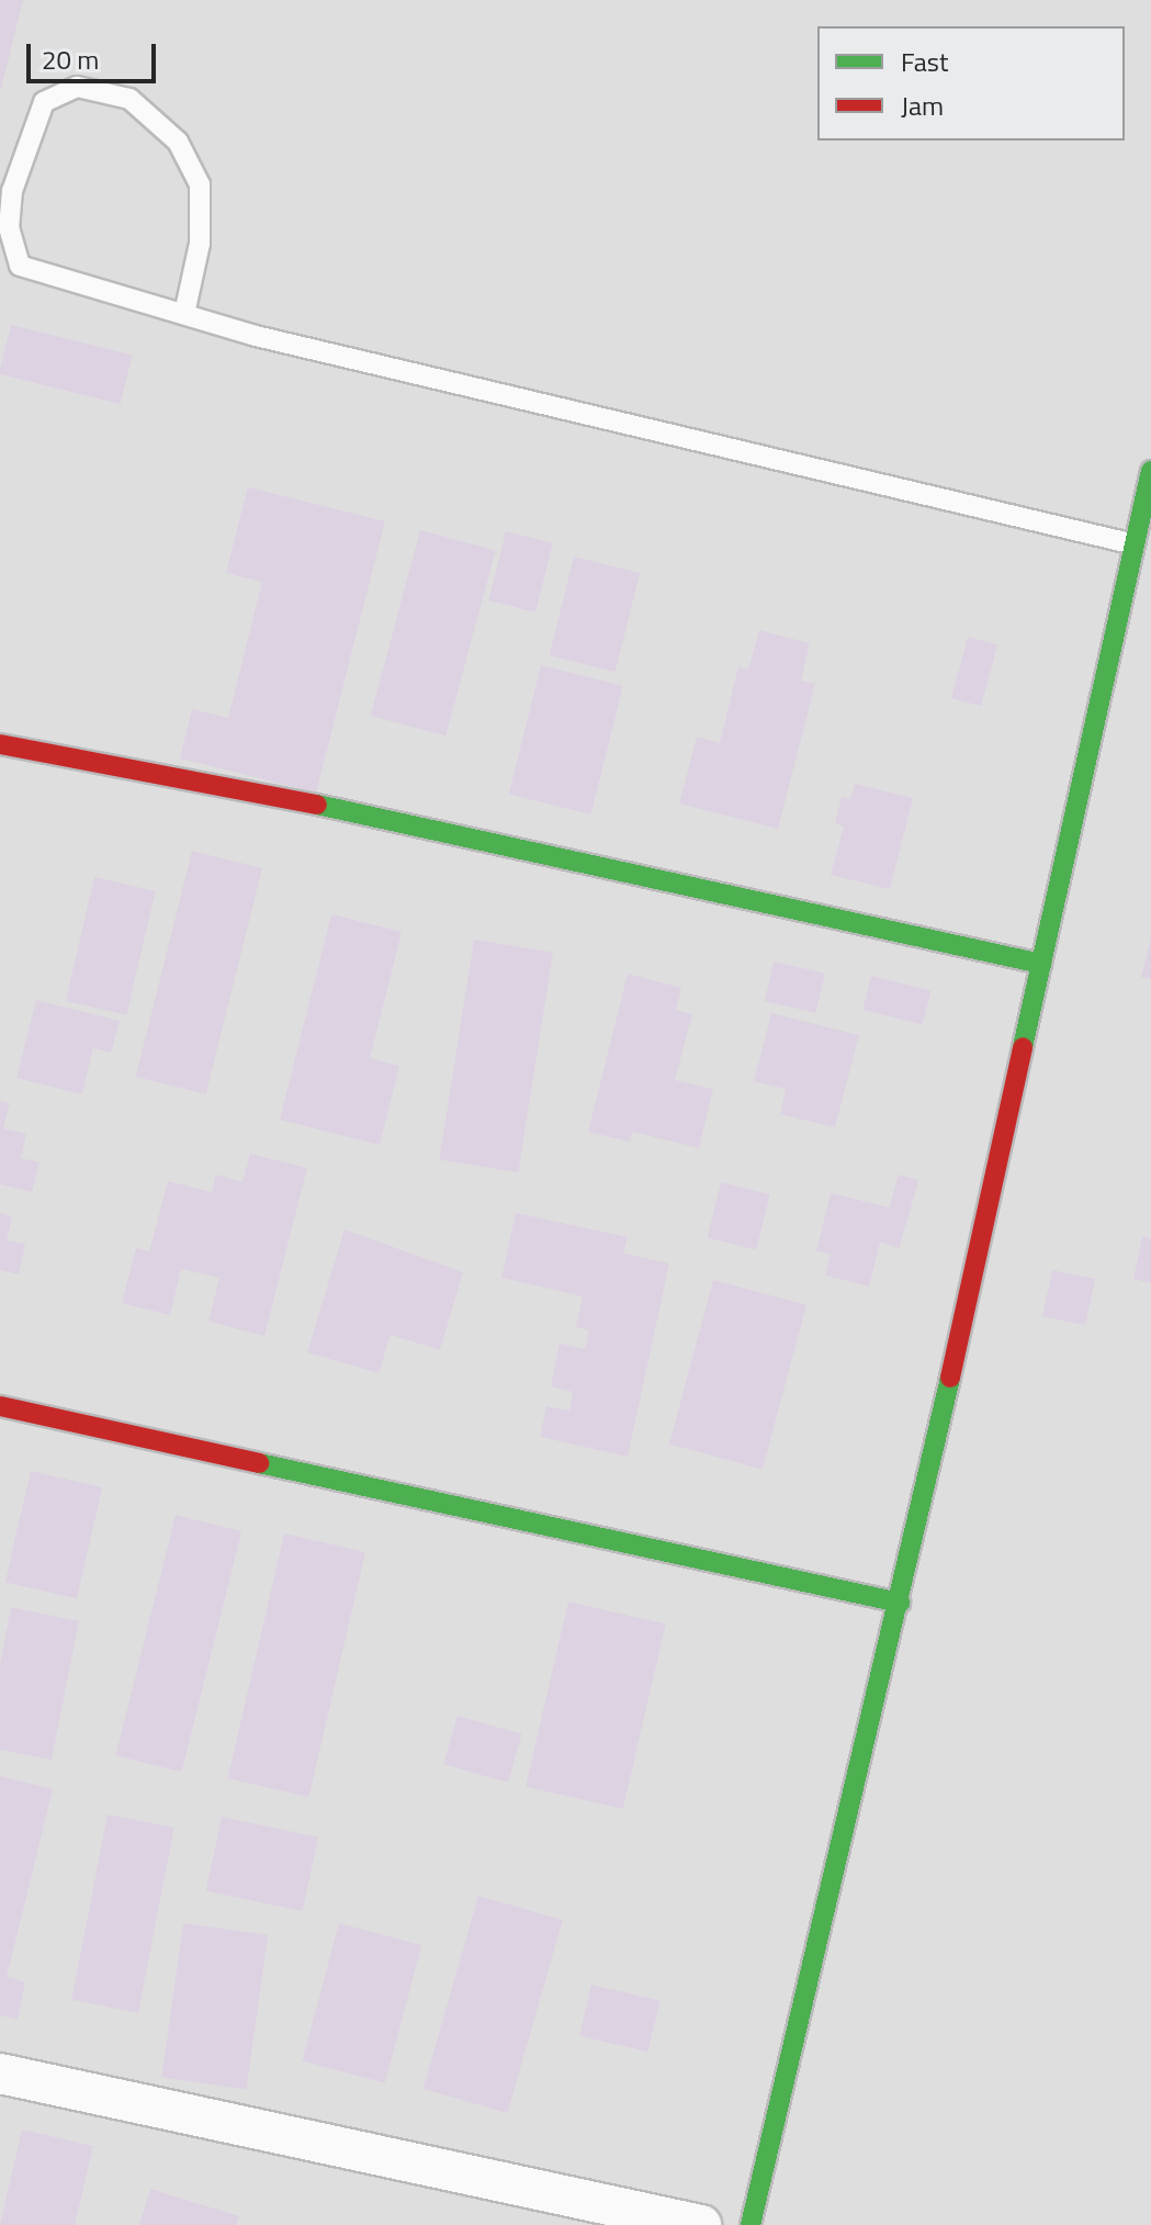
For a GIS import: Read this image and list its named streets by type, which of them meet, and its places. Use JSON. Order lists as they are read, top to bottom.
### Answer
{
  "legend": ["Fast", "Jam"],
  "scale_bar": "20 m"
}
